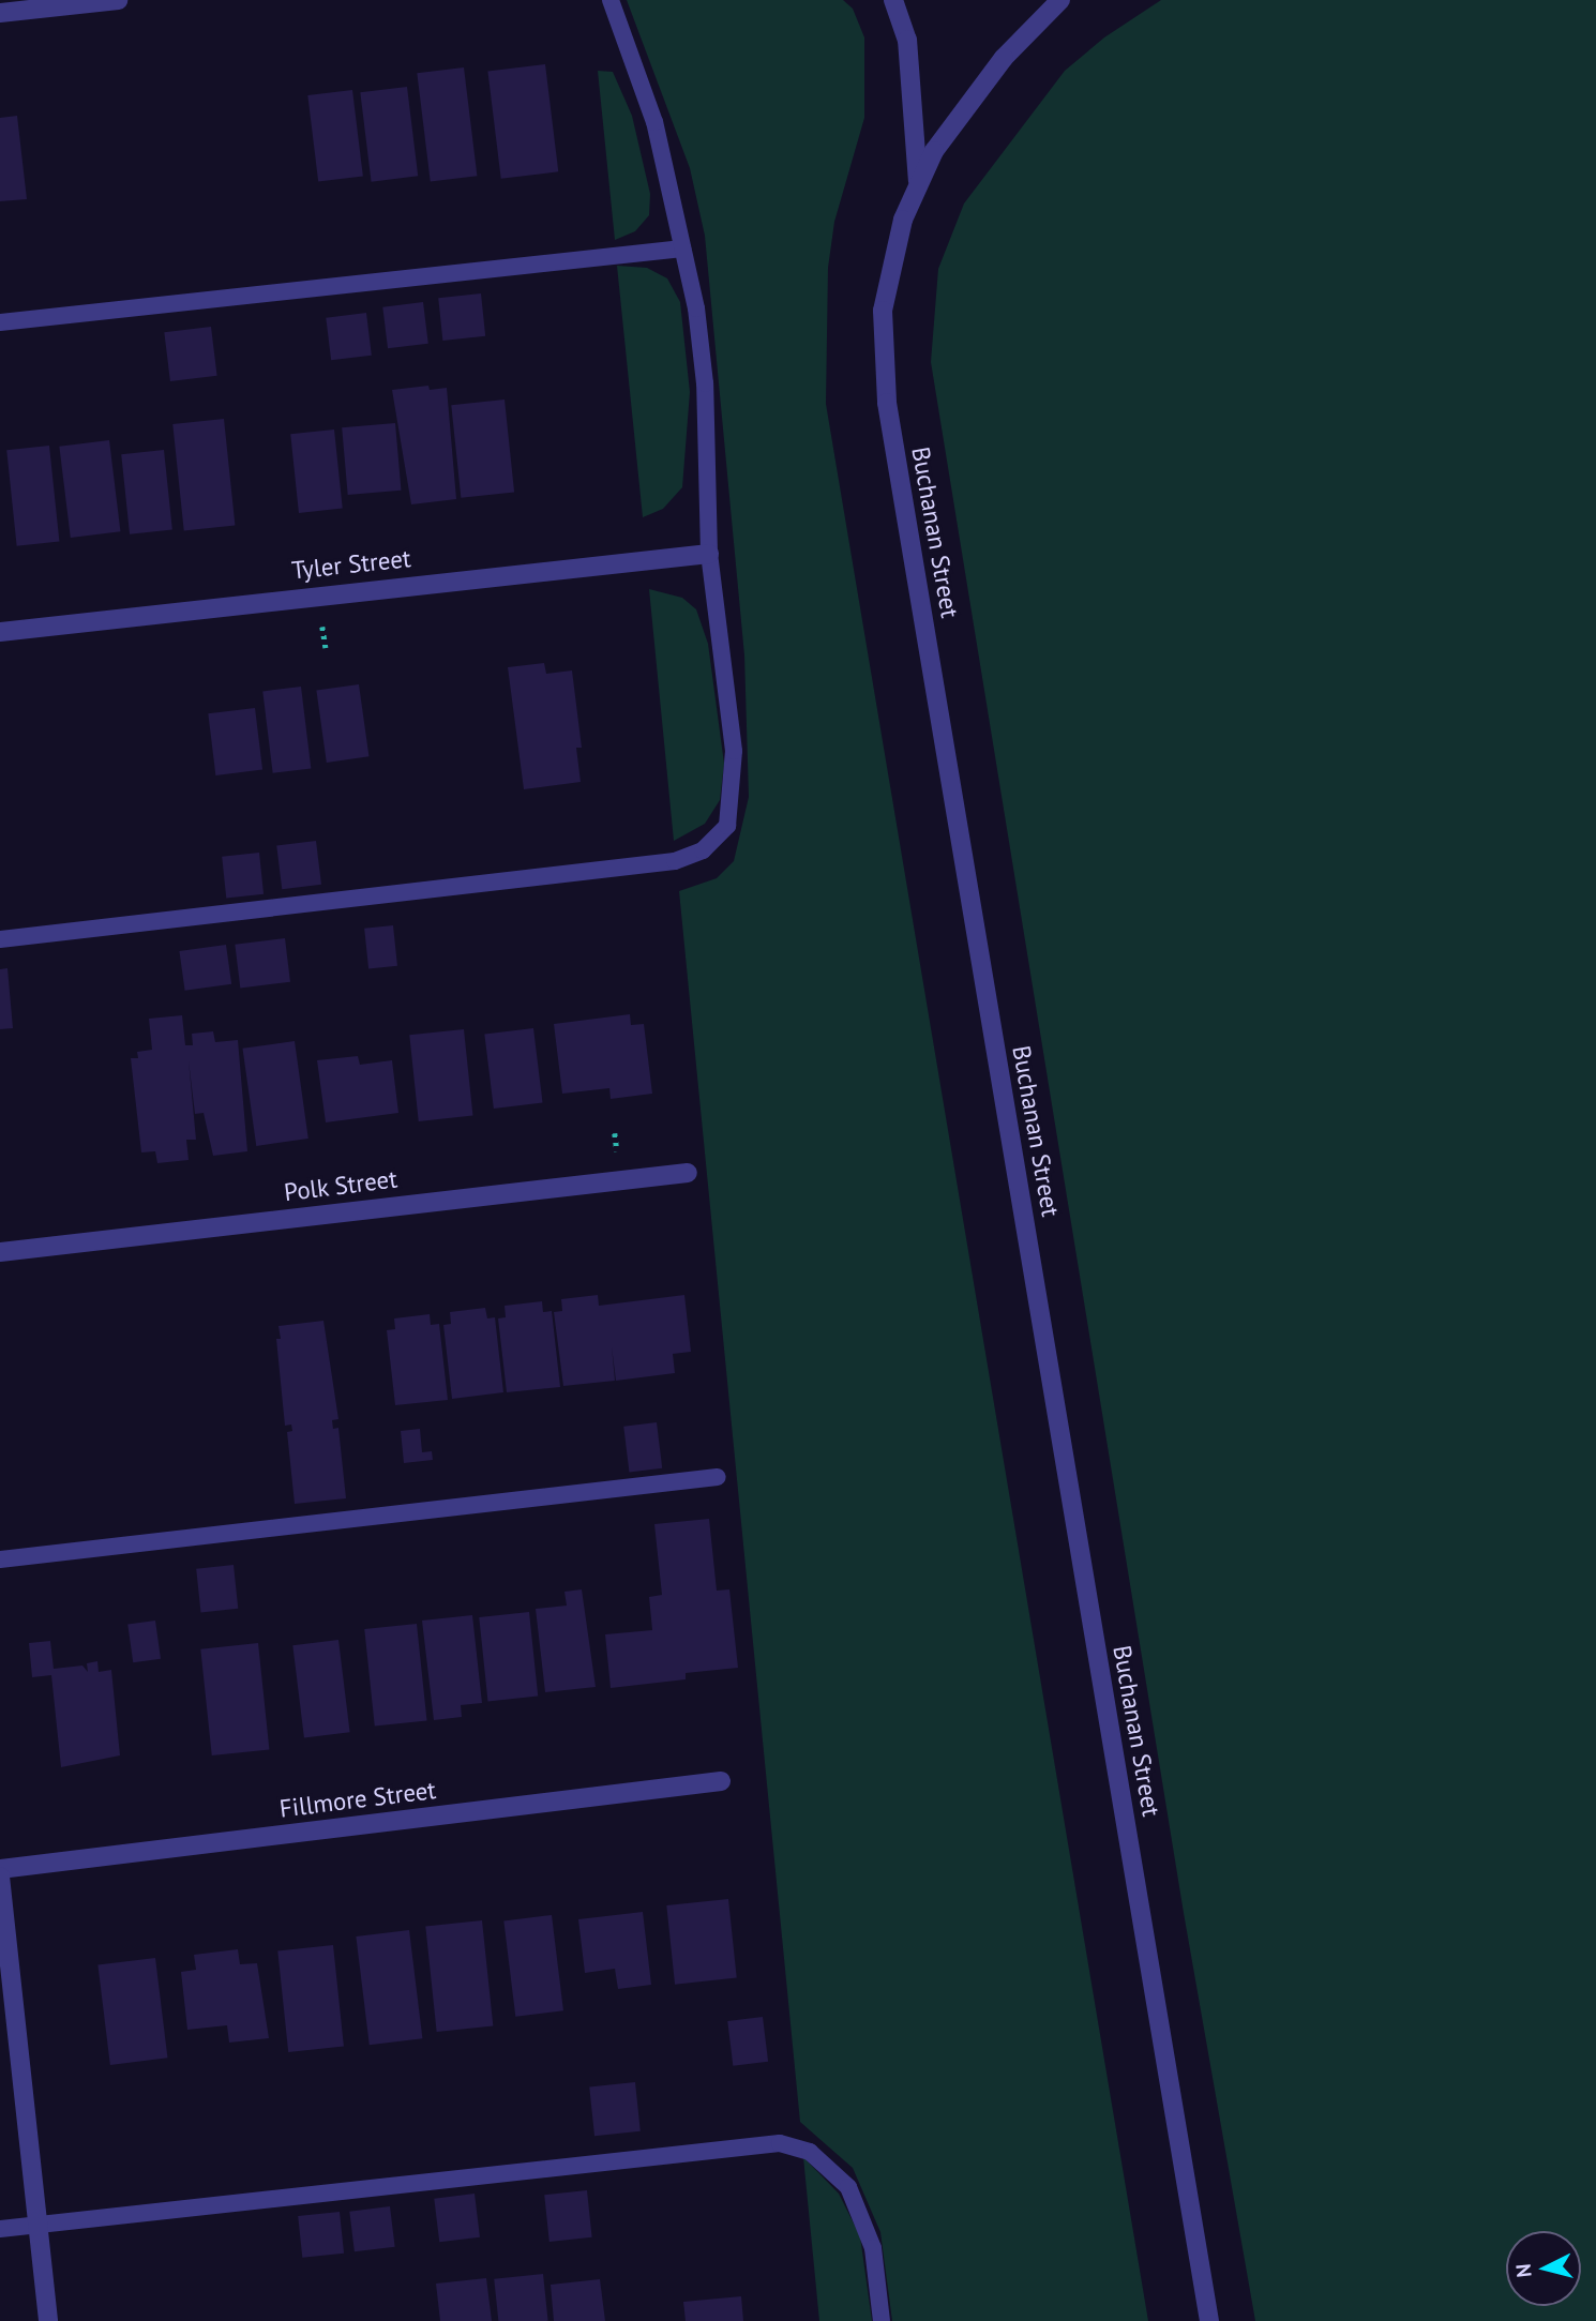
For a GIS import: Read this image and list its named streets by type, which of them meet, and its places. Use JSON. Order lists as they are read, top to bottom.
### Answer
{
  "streets": {
    "street": [
      "Buchanan Street",
      "Tyler Street",
      "Polk Street",
      "Fillmore Street"
    ]
  },
  "north": "left"
}
